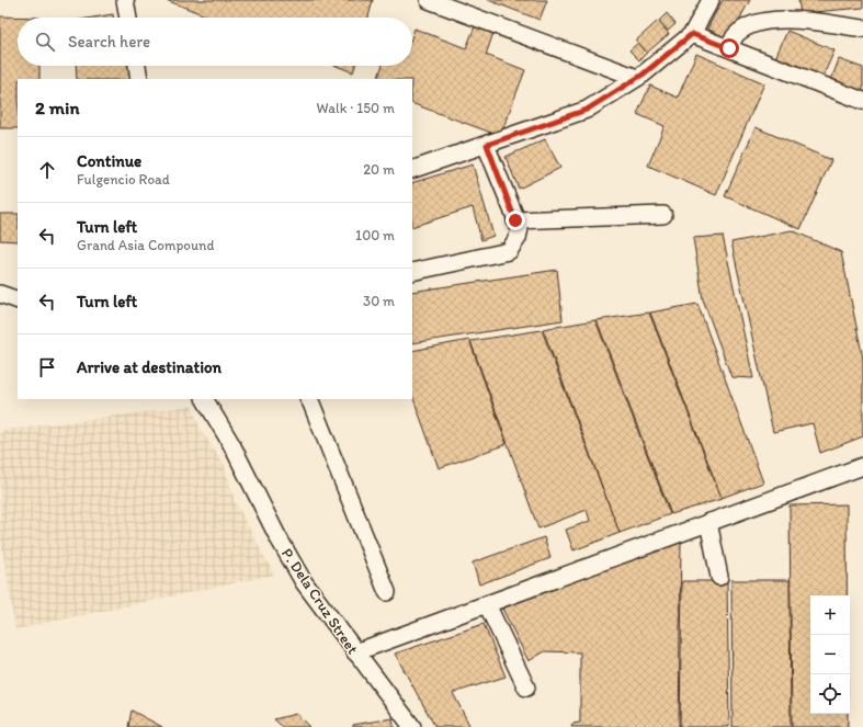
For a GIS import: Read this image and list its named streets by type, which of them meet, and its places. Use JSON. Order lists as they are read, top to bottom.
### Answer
{
  "streets": {
    "street": ["P. Dela Cruz Street"]
  },
  "page": {
    "search": "Search here",
    "heading": ["2 min", "Walk · 150 m"],
    "list": [
      ["Continue", "Fulgencio Road", "20 m"],
      ["Turn left", "Grand Asia Compound", "100 m"],
      ["Turn left", "30 m"],
      "Arrive at destination"
    ],
    "map_buttons": ["+", "−"]
  }
}
